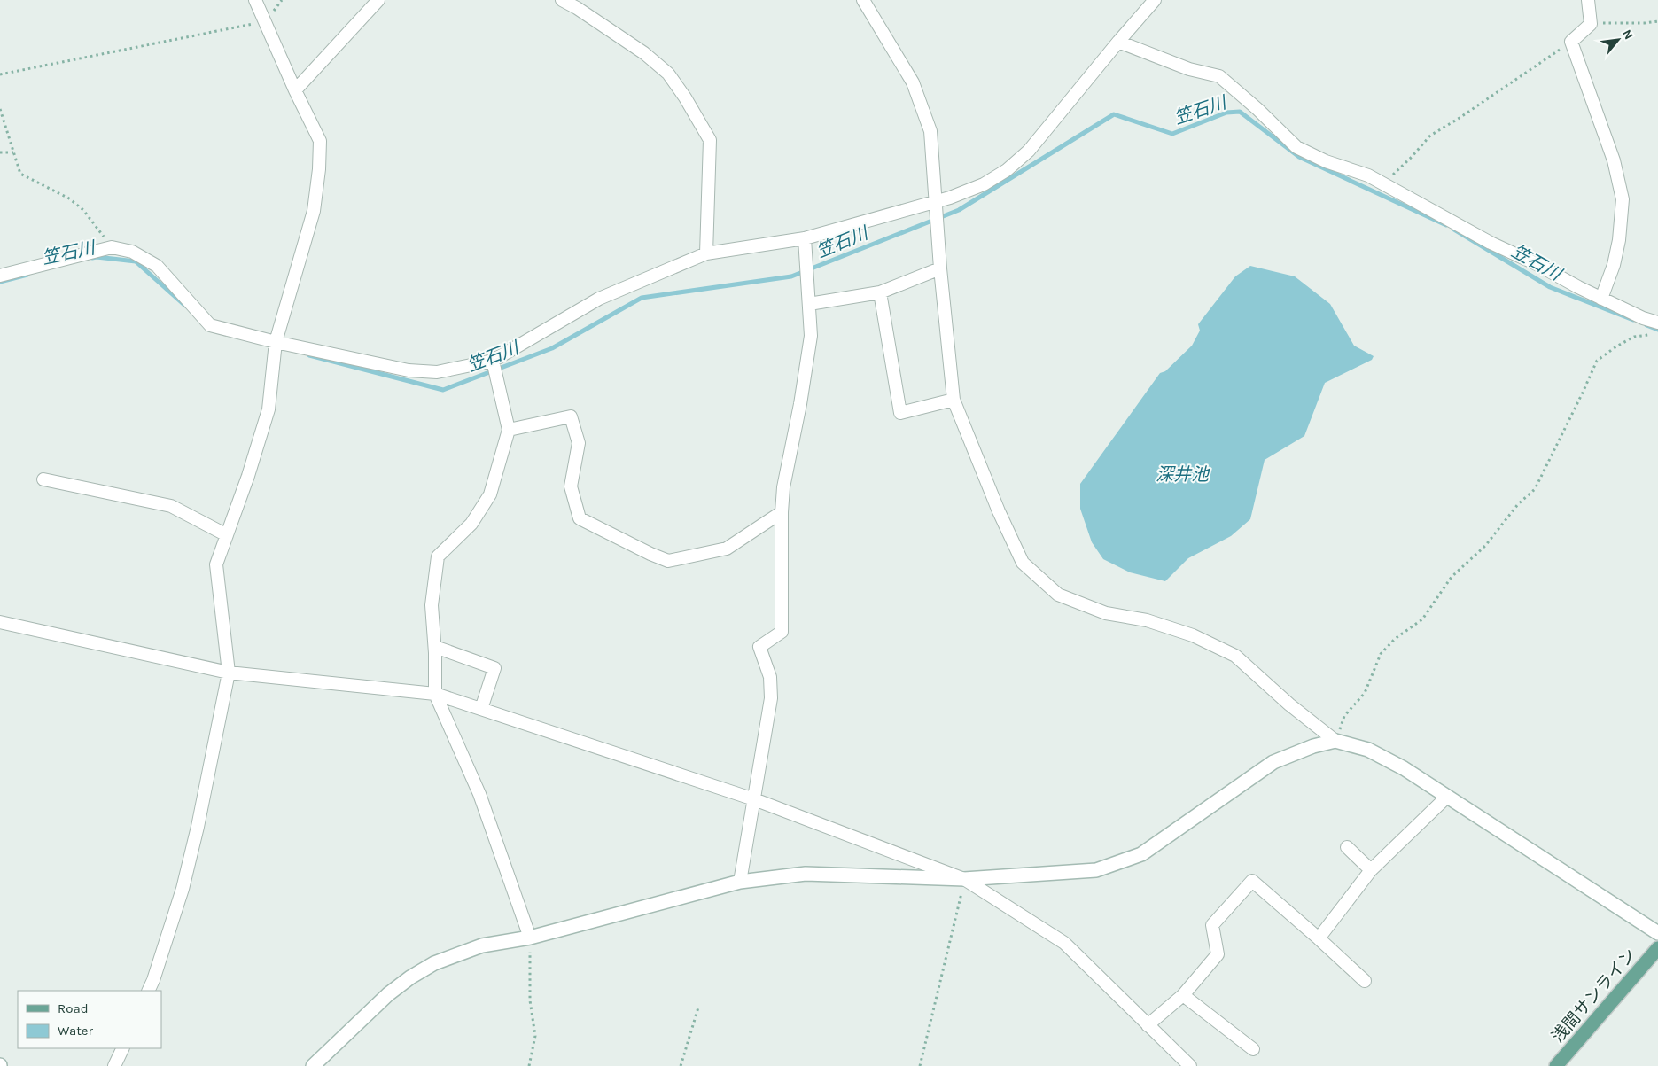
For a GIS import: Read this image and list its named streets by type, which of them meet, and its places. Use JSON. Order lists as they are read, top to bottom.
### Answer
{
  "streets": {
    "main road": ["浅間サンライン"]
  },
  "water": ["笠石川", "深井池"],
  "legend": ["Road", "Water"],
  "north": "top right"
}
